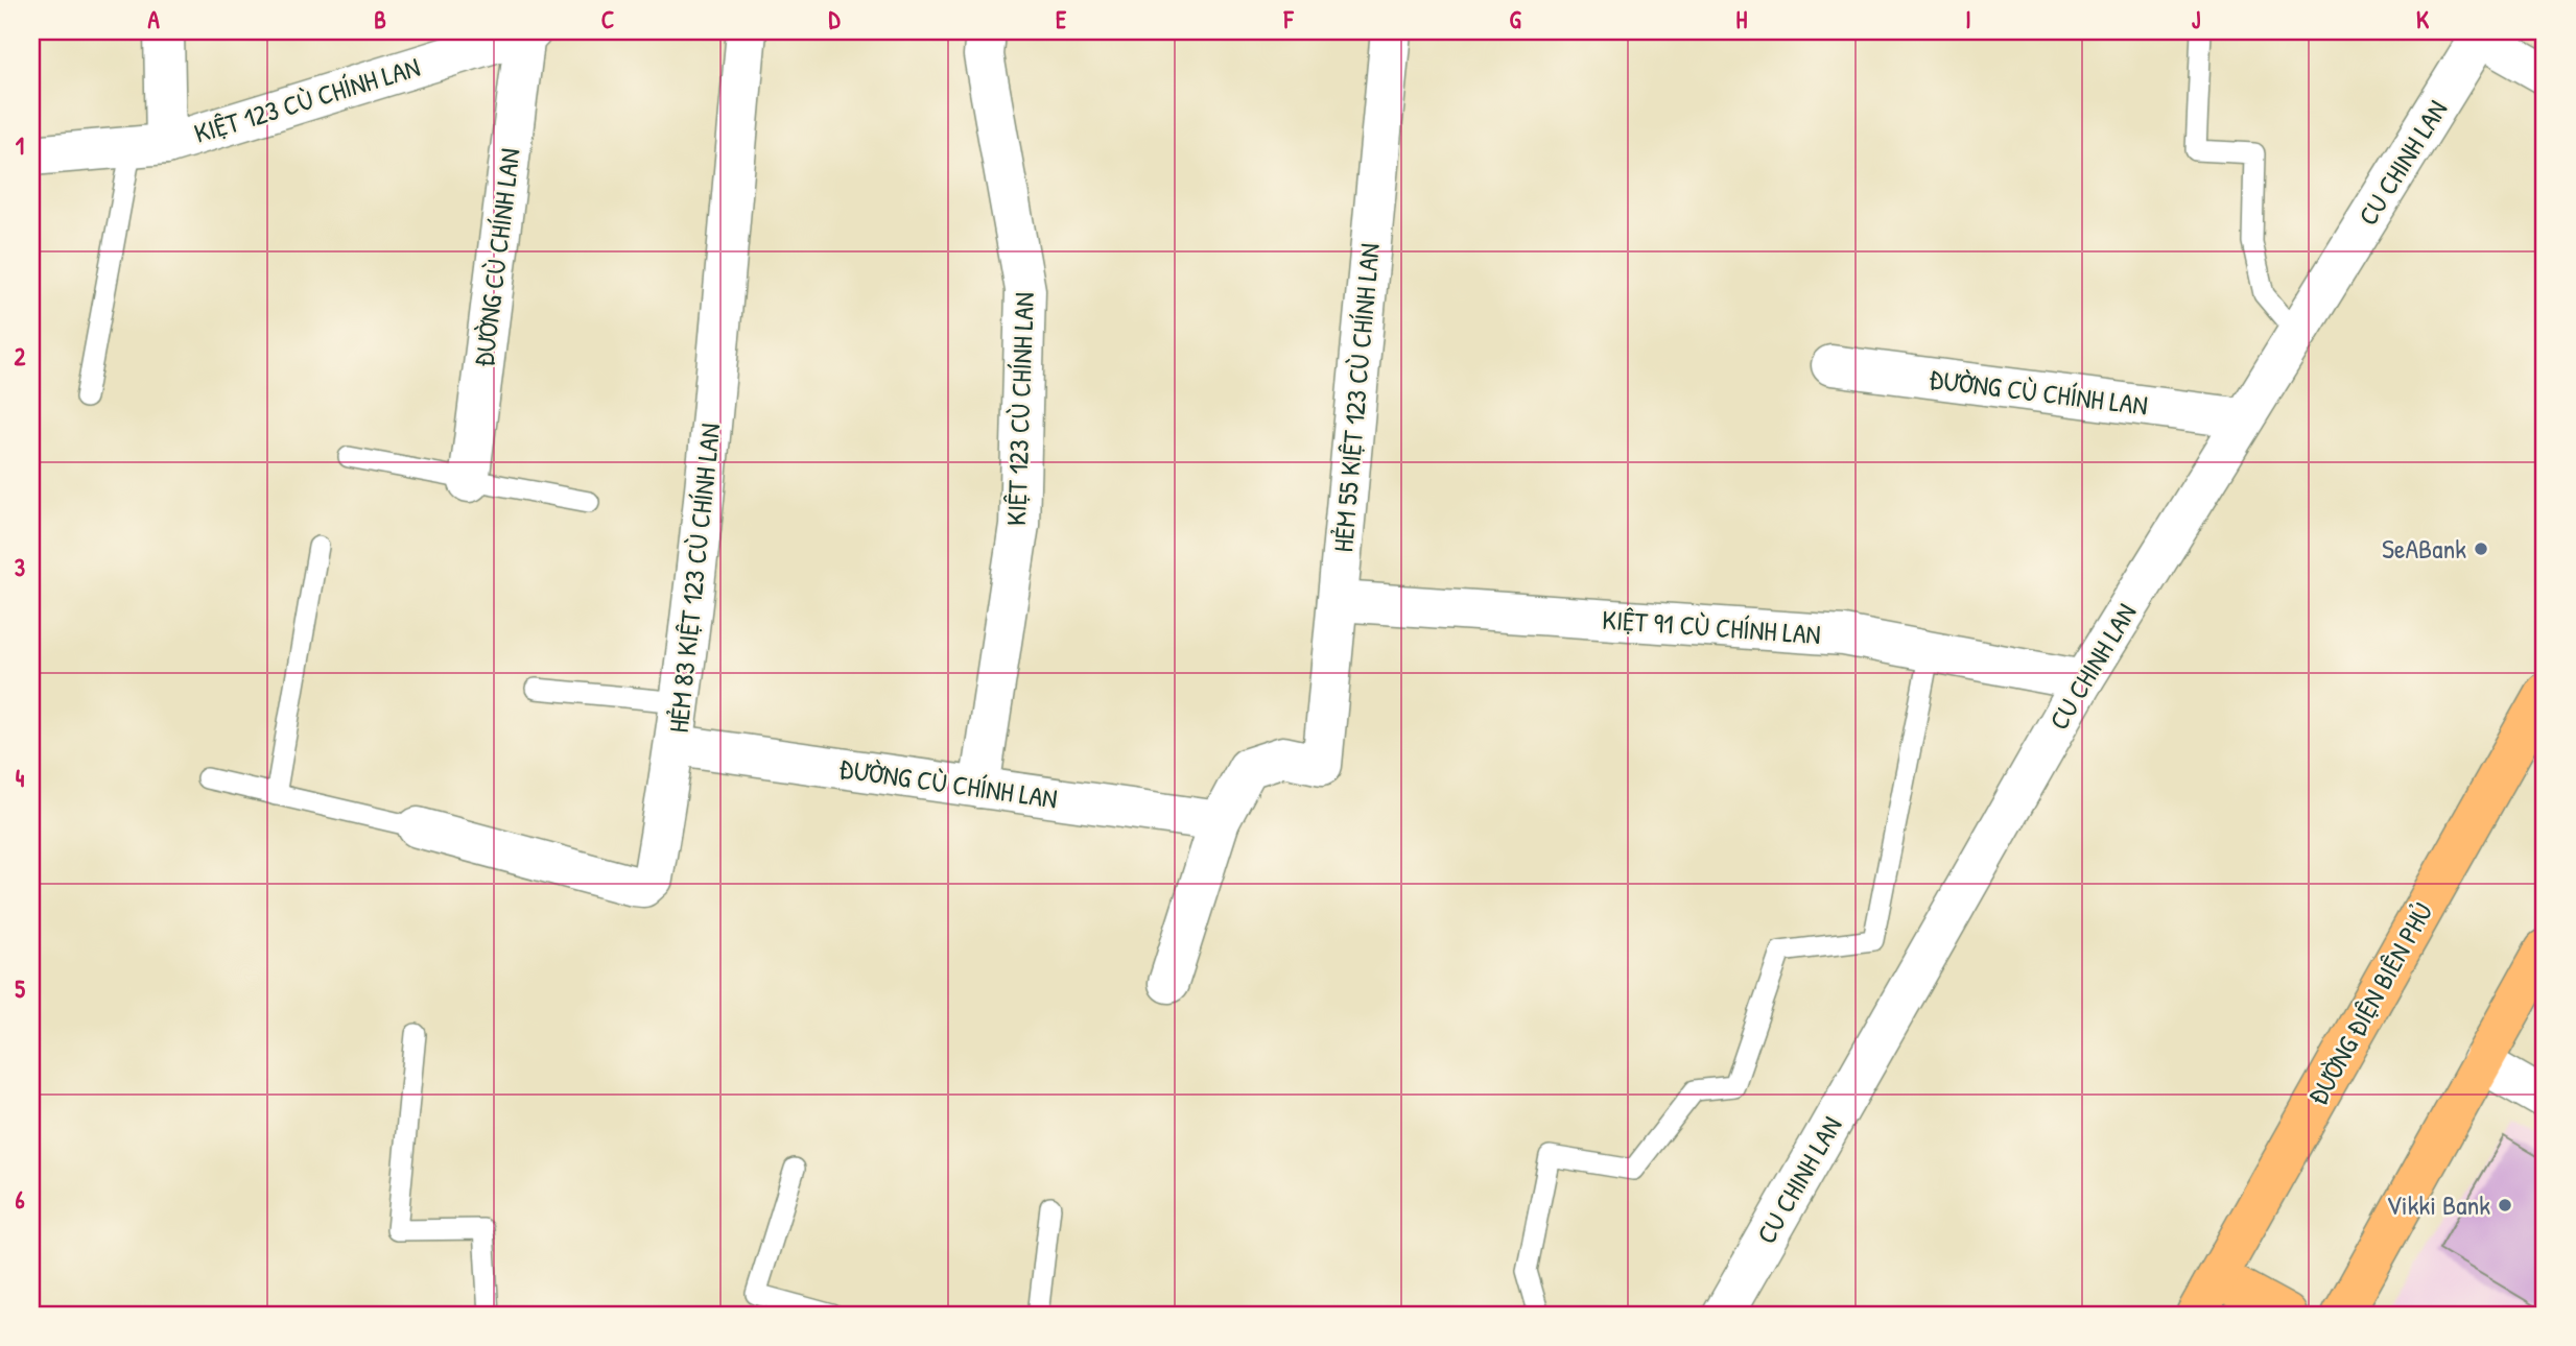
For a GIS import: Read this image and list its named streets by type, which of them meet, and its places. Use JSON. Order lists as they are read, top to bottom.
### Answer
{
  "streets": {
    "main road": ["ĐƯỜNG ĐIỆN BIÊN PHỦ"],
    "street": [
      "KIỆT 123 CÙ CHÍNH LAN",
      "CU CHINH LAN",
      "ĐƯỜNG CÙ CHÍNH LAN",
      "HẺM 55 KIỆT 123 CÙ CHÍNH LAN",
      "HẺM 83 KIỆT 123 CÙ CHÍNH LAN",
      "KIỆT 91 CÙ CHÍNH LAN"
    ]
  },
  "crossings": [
    ["KIỆT 123 CÙ CHÍNH LAN", "ĐƯỜNG CÙ CHÍNH LAN"],
    ["CU CHINH LAN", "ĐƯỜNG CÙ CHÍNH LAN"],
    ["CU CHINH LAN", "KIỆT 91 CÙ CHÍNH LAN"],
    ["ĐƯỜNG CÙ CHÍNH LAN", "HẺM 55 KIỆT 123 CÙ CHÍNH LAN"],
    ["ĐƯỜNG CÙ CHÍNH LAN", "HẺM 83 KIỆT 123 CÙ CHÍNH LAN"],
    ["HẺM 55 KIỆT 123 CÙ CHÍNH LAN", "KIỆT 91 CÙ CHÍNH LAN"]
  ],
  "places": ["SeABank", "Vikki Bank"],
  "grid": {
    "columns": [
      "A",
      "B",
      "C",
      "D",
      "E",
      "F",
      "G",
      "H",
      "I",
      "J",
      "K"
    ],
    "rows": [
      "1",
      "2",
      "3",
      "4",
      "5",
      "6"
    ]
  }
}
